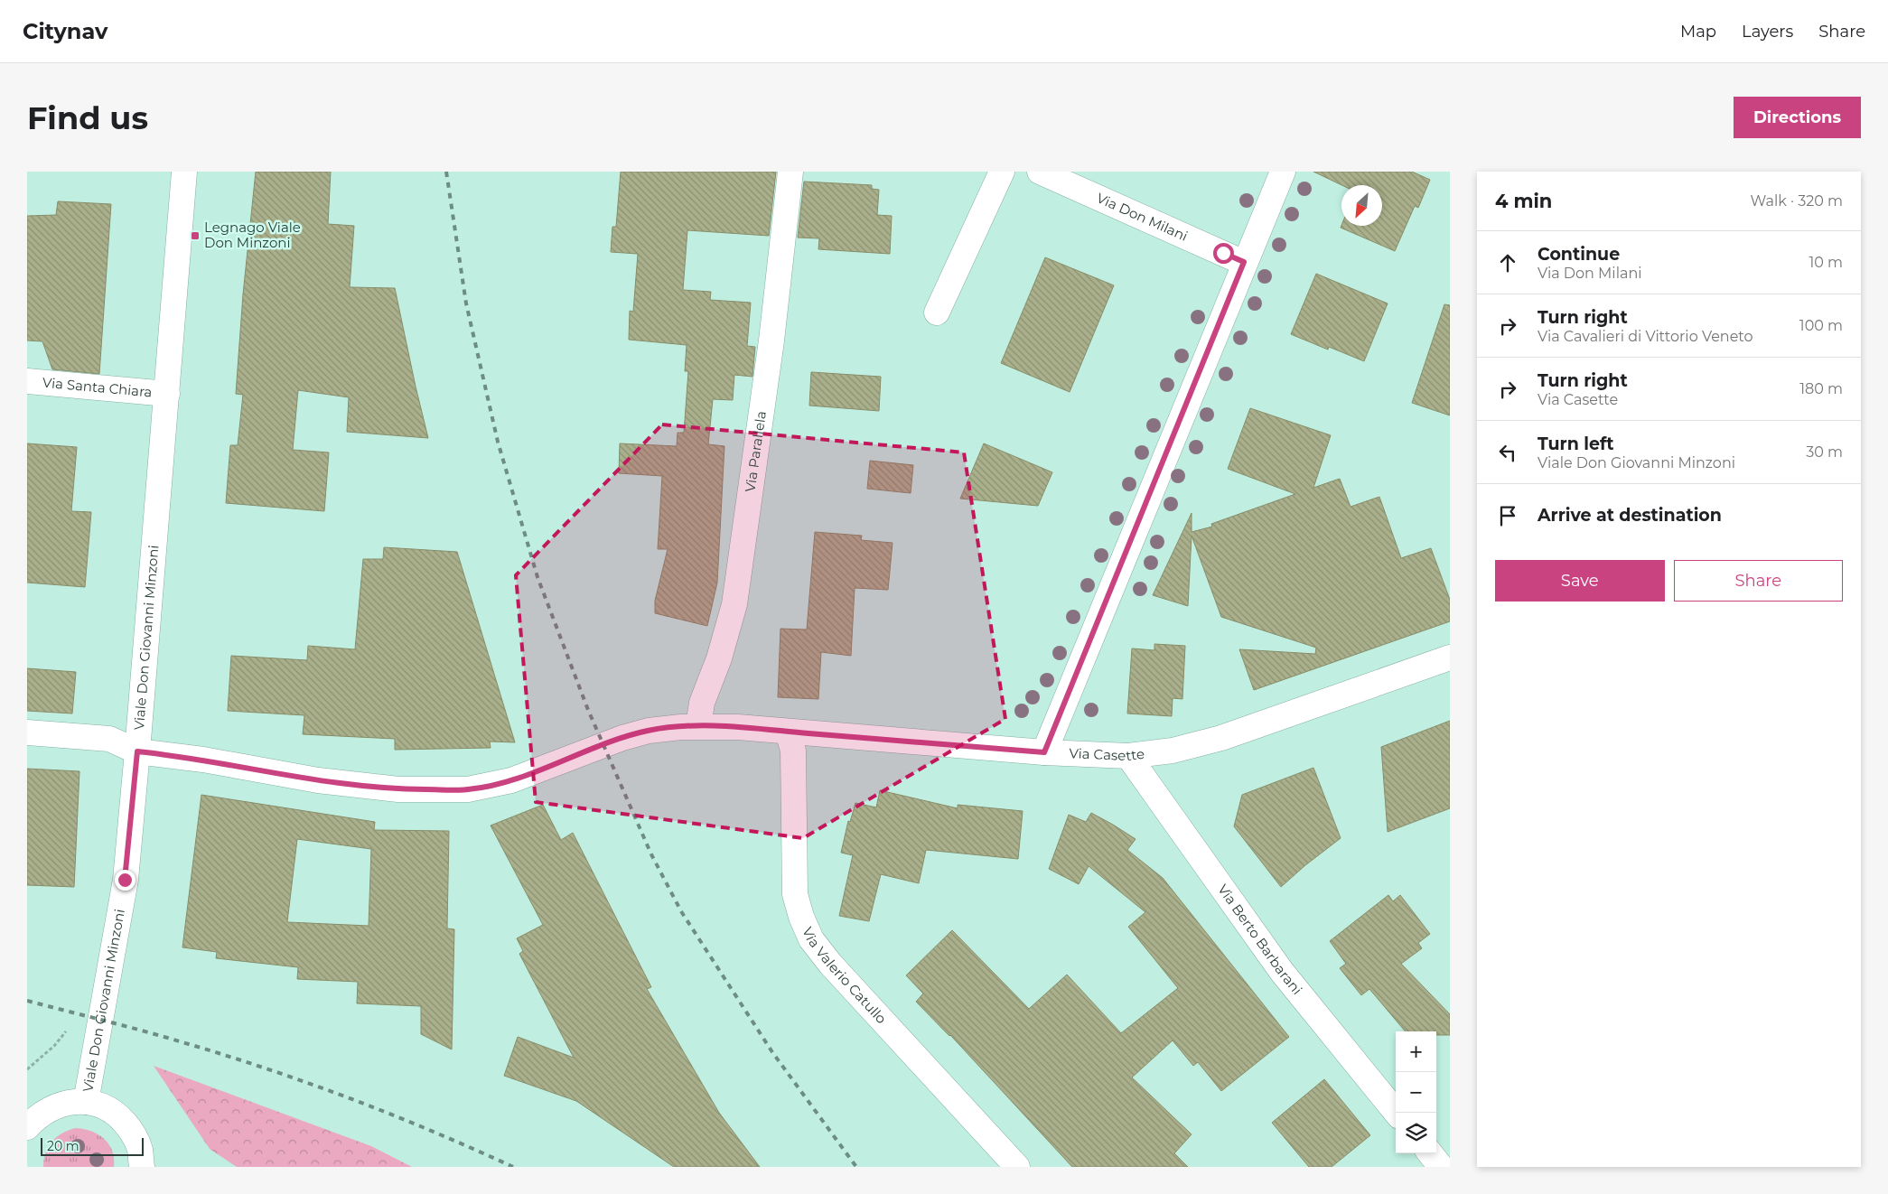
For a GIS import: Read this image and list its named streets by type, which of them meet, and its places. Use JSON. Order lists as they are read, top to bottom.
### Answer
{
  "streets": {
    "street": [
      "Via Don Milani",
      "Via Santa Chiara",
      "Via Parallela",
      "Viale Don Giovanni Minzoni",
      "Via Casette",
      "Via Berto Barbarani",
      "Via Valerio Catullo"
    ]
  },
  "crossings": [
    ["Via Santa Chiara", "Viale Don Giovanni Minzoni"],
    ["Via Parallela", "Via Casette"],
    ["Viale Don Giovanni Minzoni", "Via Casette"],
    ["Via Casette", "Via Berto Barbarani"],
    ["Via Casette", "Via Valerio Catullo"]
  ],
  "places": {
    "transit": ["Legnago Viale Don Minzoni"]
  },
  "scale_bar": "20 m",
  "north": "bottom left",
  "page": {
    "header": "Citynav",
    "nav": ["Map", "Layers", "Share"],
    "buttons": [
      "Directions",
      ["Save", "Share"]
    ],
    "title": "Find us",
    "heading": ["4 min", "Walk · 320 m"],
    "list": [
      ["Continue", "Via Don Milani", "10 m"],
      ["Turn right", "Via Cavalieri di Vittorio Veneto", "100 m"],
      ["Turn right", "Via Casette", "180 m"],
      ["Turn left", "Viale Don Giovanni Minzoni", "30 m"],
      "Arrive at destination"
    ],
    "map_buttons": ["+", "−"],
    "scale": "20 m"
  }
}
